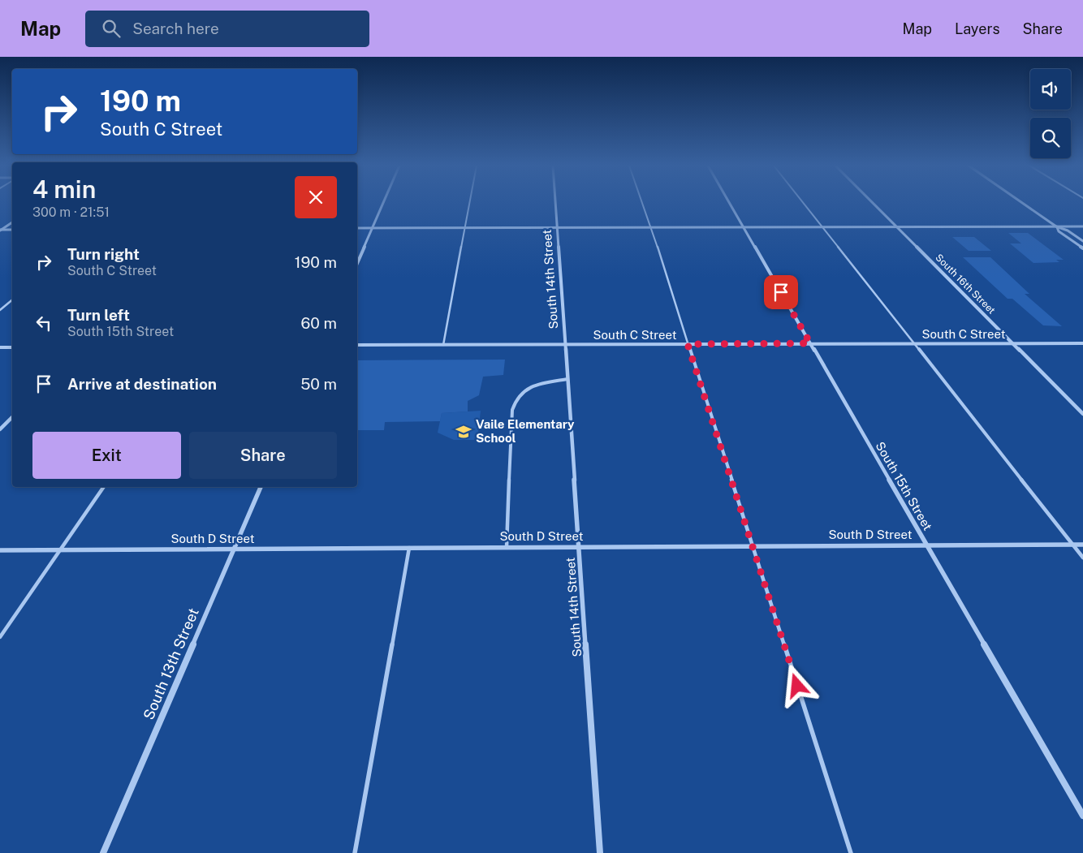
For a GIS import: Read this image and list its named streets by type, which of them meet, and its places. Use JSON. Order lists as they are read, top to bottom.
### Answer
{
  "streets": {
    "street": [
      "South 14th Street",
      "South 16th Street",
      "South C Street",
      "South 15th Street",
      "South D Street",
      "South 13th Street"
    ]
  },
  "crossings": [
    ["South 14th Street", "South C Street"],
    ["South 14th Street", "South D Street"],
    ["South 16th Street", "South C Street"],
    ["South C Street", "South 15th Street"],
    ["South 15th Street", "South D Street"],
    ["South D Street", "South 13th Street"]
  ],
  "places": {
    "school or university": ["Vaile Elementary School"]
  },
  "page": {
    "header": "Map",
    "search": "Search here",
    "nav": ["Map", "Layers", "Share"],
    "turn": ["190 m", "South C Street"],
    "heading": ["4 min", "300 m · 21:51"],
    "list": [
      {
        "name": "Turn right",
        "note": "South C Street",
        "value": "190 m"
      },
      {
        "name": "Turn left",
        "note": "South 15th Street",
        "value": "60 m"
      },
      {
        "name": "Arrive at destination",
        "value": "50 m"
      }
    ],
    "buttons": ["Exit", "Share"]
  }
}
